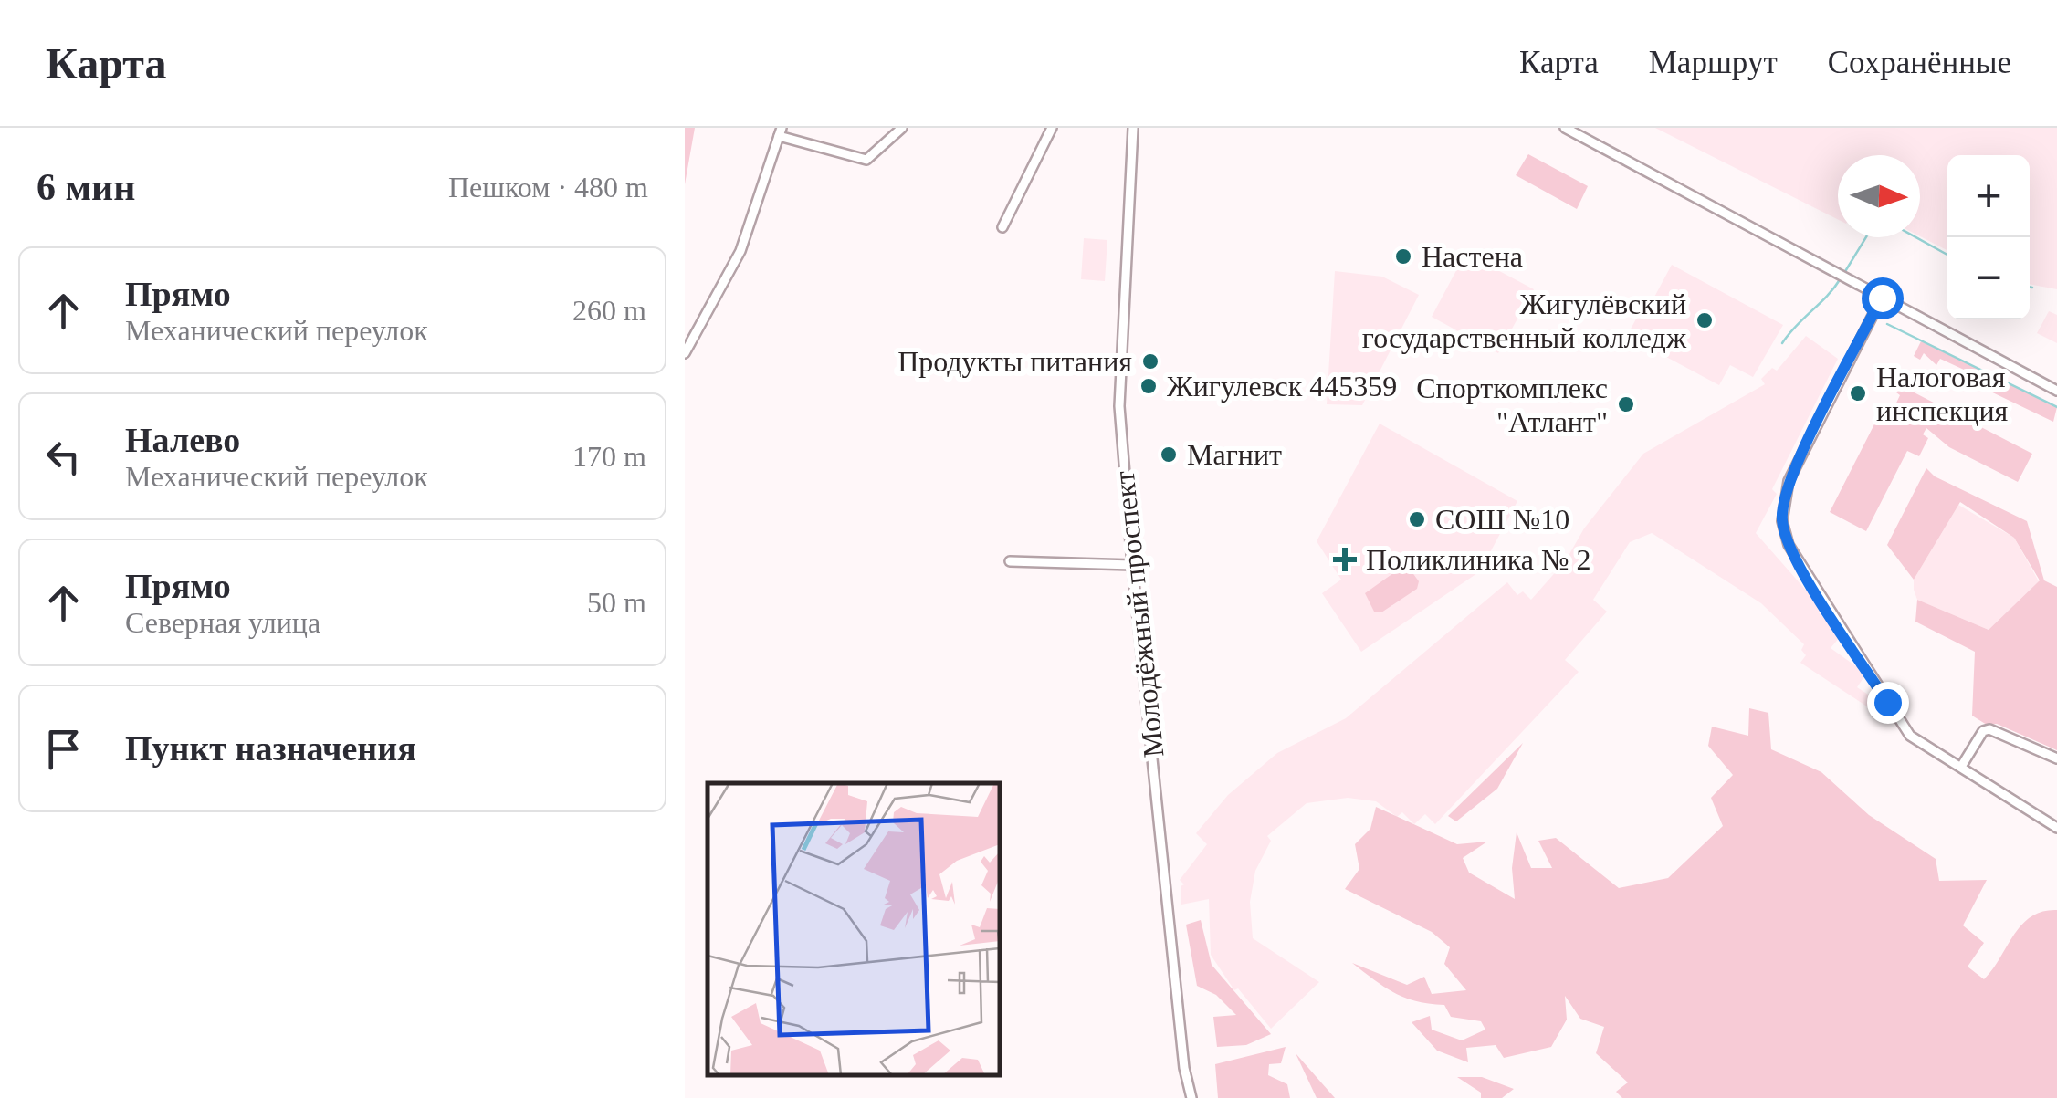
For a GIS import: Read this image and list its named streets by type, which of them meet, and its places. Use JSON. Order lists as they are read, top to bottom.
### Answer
{
  "streets": {
    "street": ["Молодёжный проспект"]
  },
  "places": {
    "other": [
      "Настена",
      "Жигулёвский государственный колледж",
      "Продукты питания",
      "Жигулевск 445359",
      "Налоговая инспекция",
      "Спорткомплекс \"Атлант\"",
      "Магнит",
      "СОШ №10"
    ],
    "health": ["Поликлиника № 2"]
  },
  "north": "right",
  "page": {
    "header": "Карта",
    "nav": ["Карта", "Маршрут", "Сохранённые"],
    "heading": ["6 мин", "Пешком · 480 m"],
    "map_buttons": ["+", "−"],
    "list": [
      ["Прямо", "Механический переулок", "260 m"],
      ["Налево", "Механический переулок", "170 m"],
      ["Прямо", "Северная улица", "50 m"],
      "Пункт назначения"
    ]
  }
}
